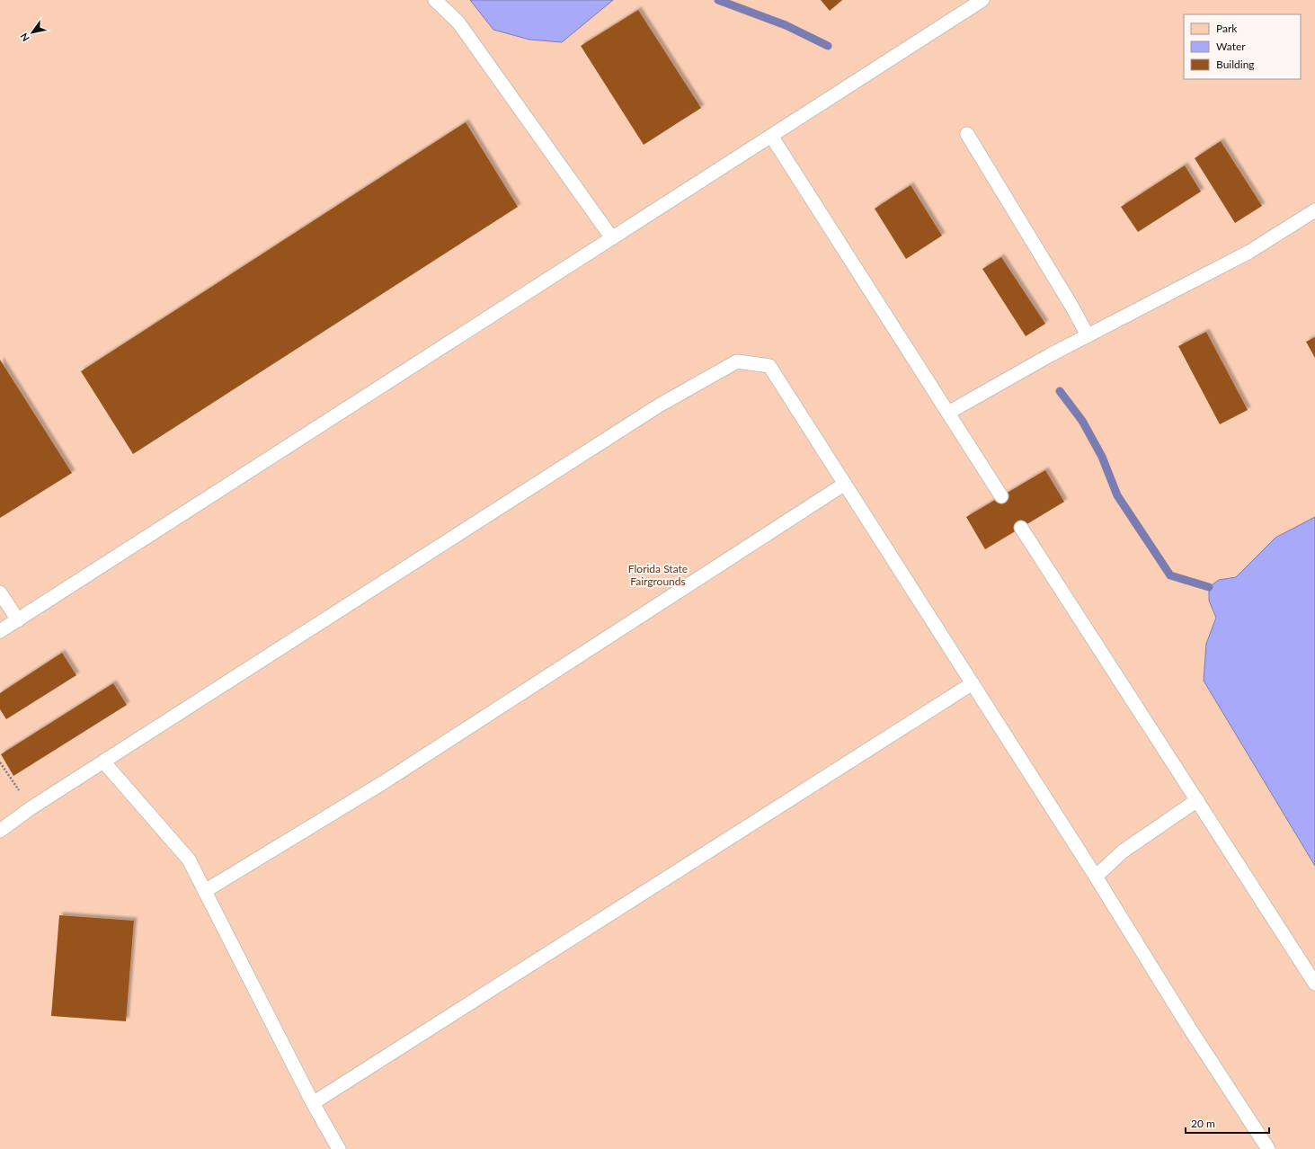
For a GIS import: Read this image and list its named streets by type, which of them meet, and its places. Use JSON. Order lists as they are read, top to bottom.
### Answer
{
  "parks": ["Florida State Fairgrounds"],
  "legend": ["Park", "Water", "Building"],
  "scale_bar": "20 m",
  "north": "bottom left"
}
